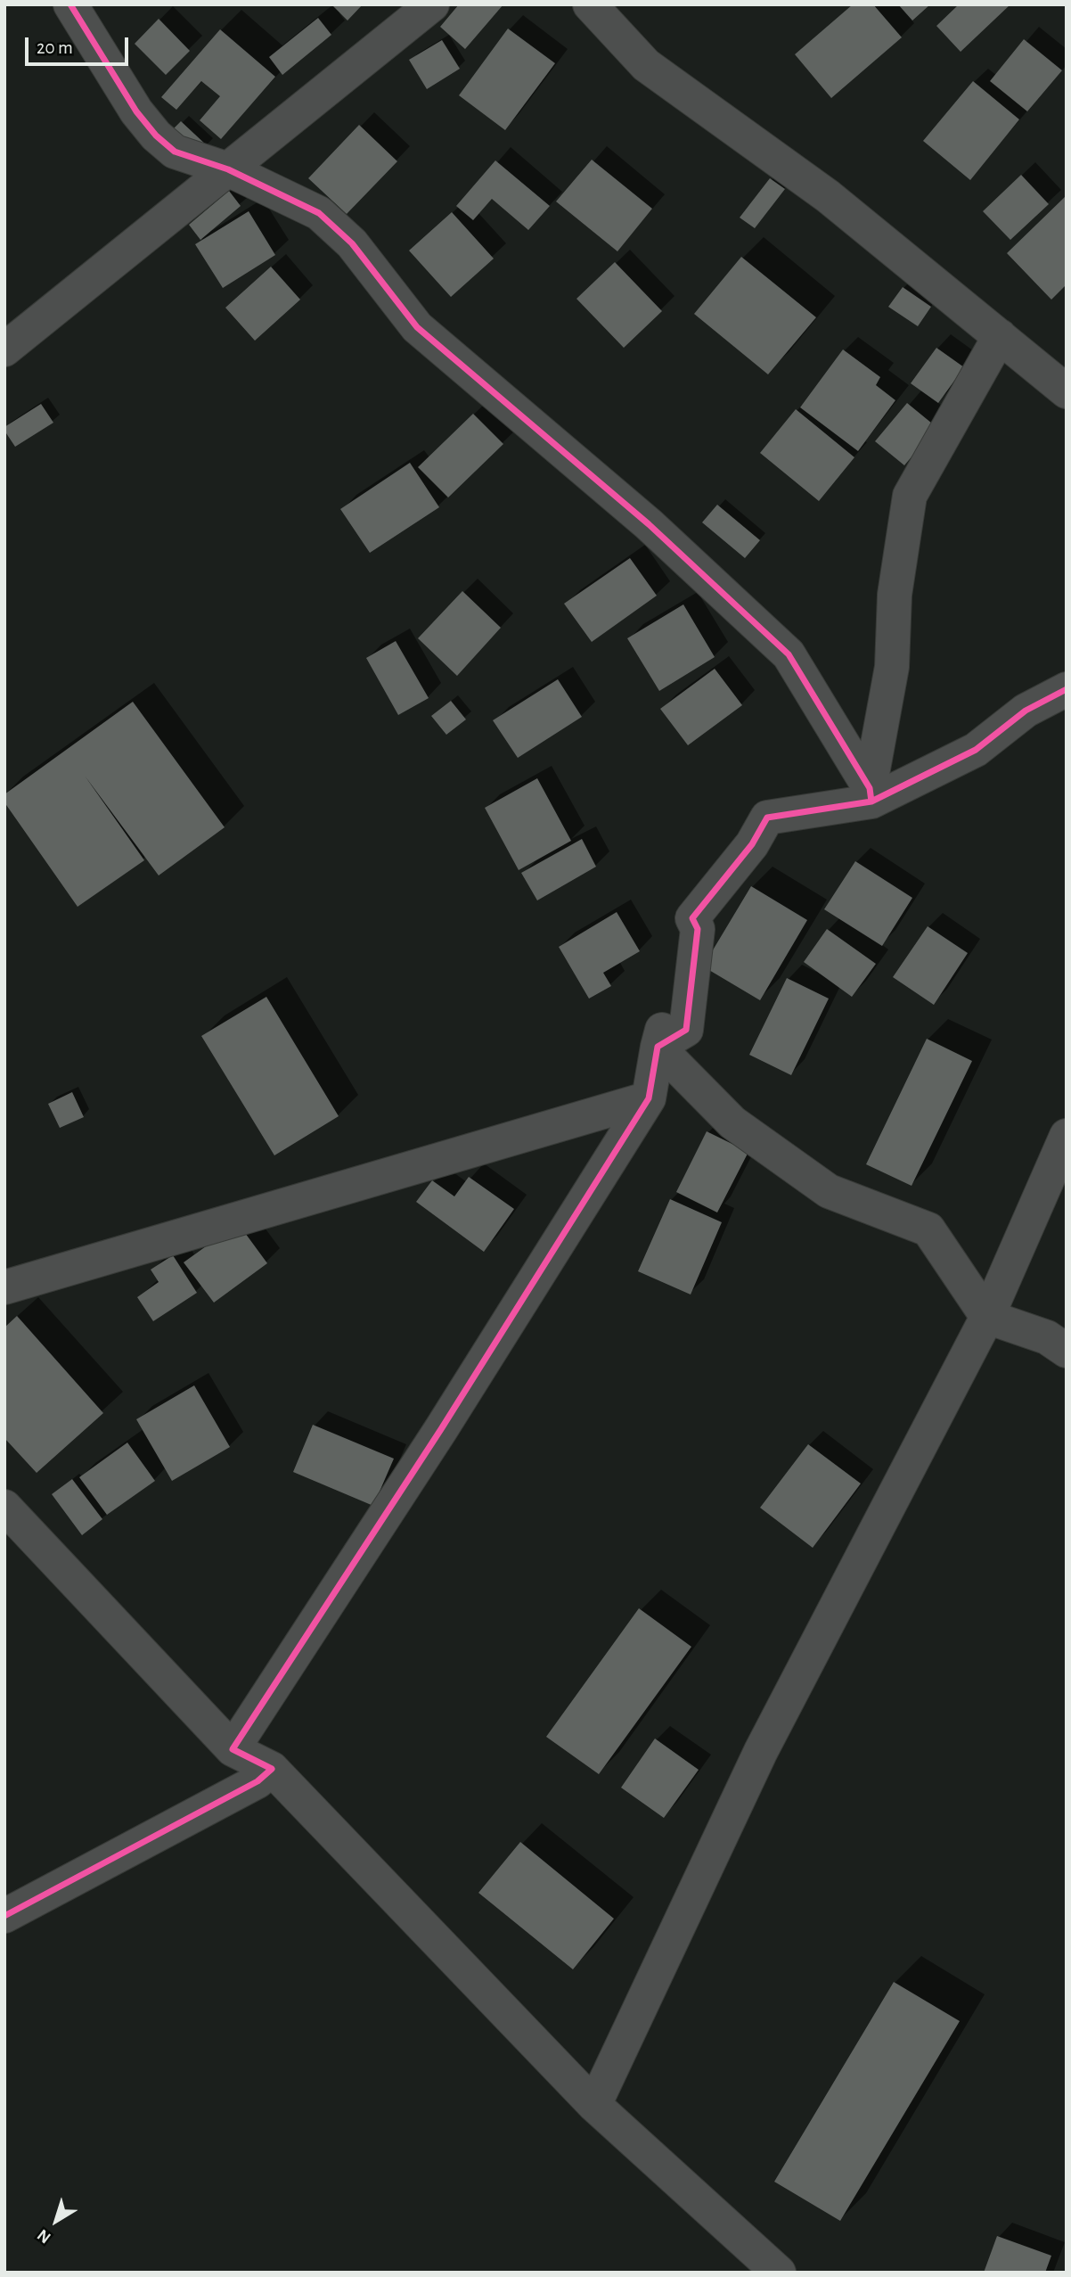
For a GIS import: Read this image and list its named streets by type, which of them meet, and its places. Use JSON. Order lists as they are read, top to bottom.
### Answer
{
  "scale_bar": "20 m",
  "north": "bottom left"
}
